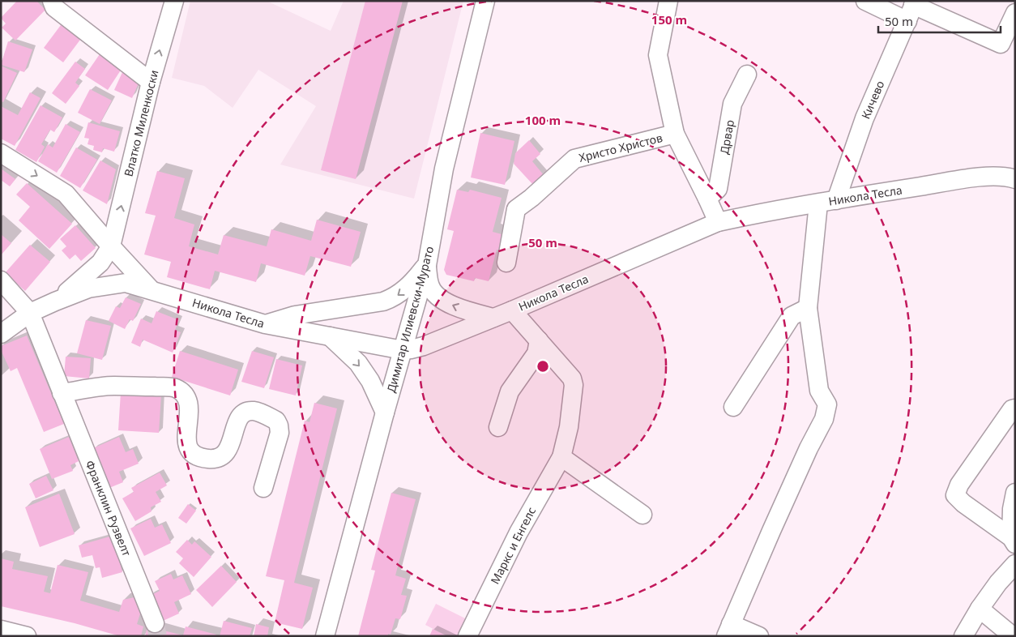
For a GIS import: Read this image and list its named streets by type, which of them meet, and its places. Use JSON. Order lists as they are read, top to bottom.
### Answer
{
  "streets": {
    "street": [
      "Кичево",
      "Влатко Миленкоски",
      "Дрвар",
      "Христо Христов",
      "Никола Тесла",
      "Димитар Илиевски-Мурато",
      "Франклин Рузвелт",
      "Маркс и Енгелс"
    ]
  },
  "crossings": [
    ["Кичево", "Никола Тесла"],
    ["Дрвар", "Христо Христов"],
    ["Христо Христов", "Никола Тесла"],
    ["Никола Тесла", "Димитар Илиевски-Мурато"],
    ["Никола Тесла", "Маркс и Енгелс"]
  ],
  "one_way": ["Влатко Миленкоски"],
  "scale_bar": "50 m",
  "rings": ["150 m", "100 m", "50 m"]
}
